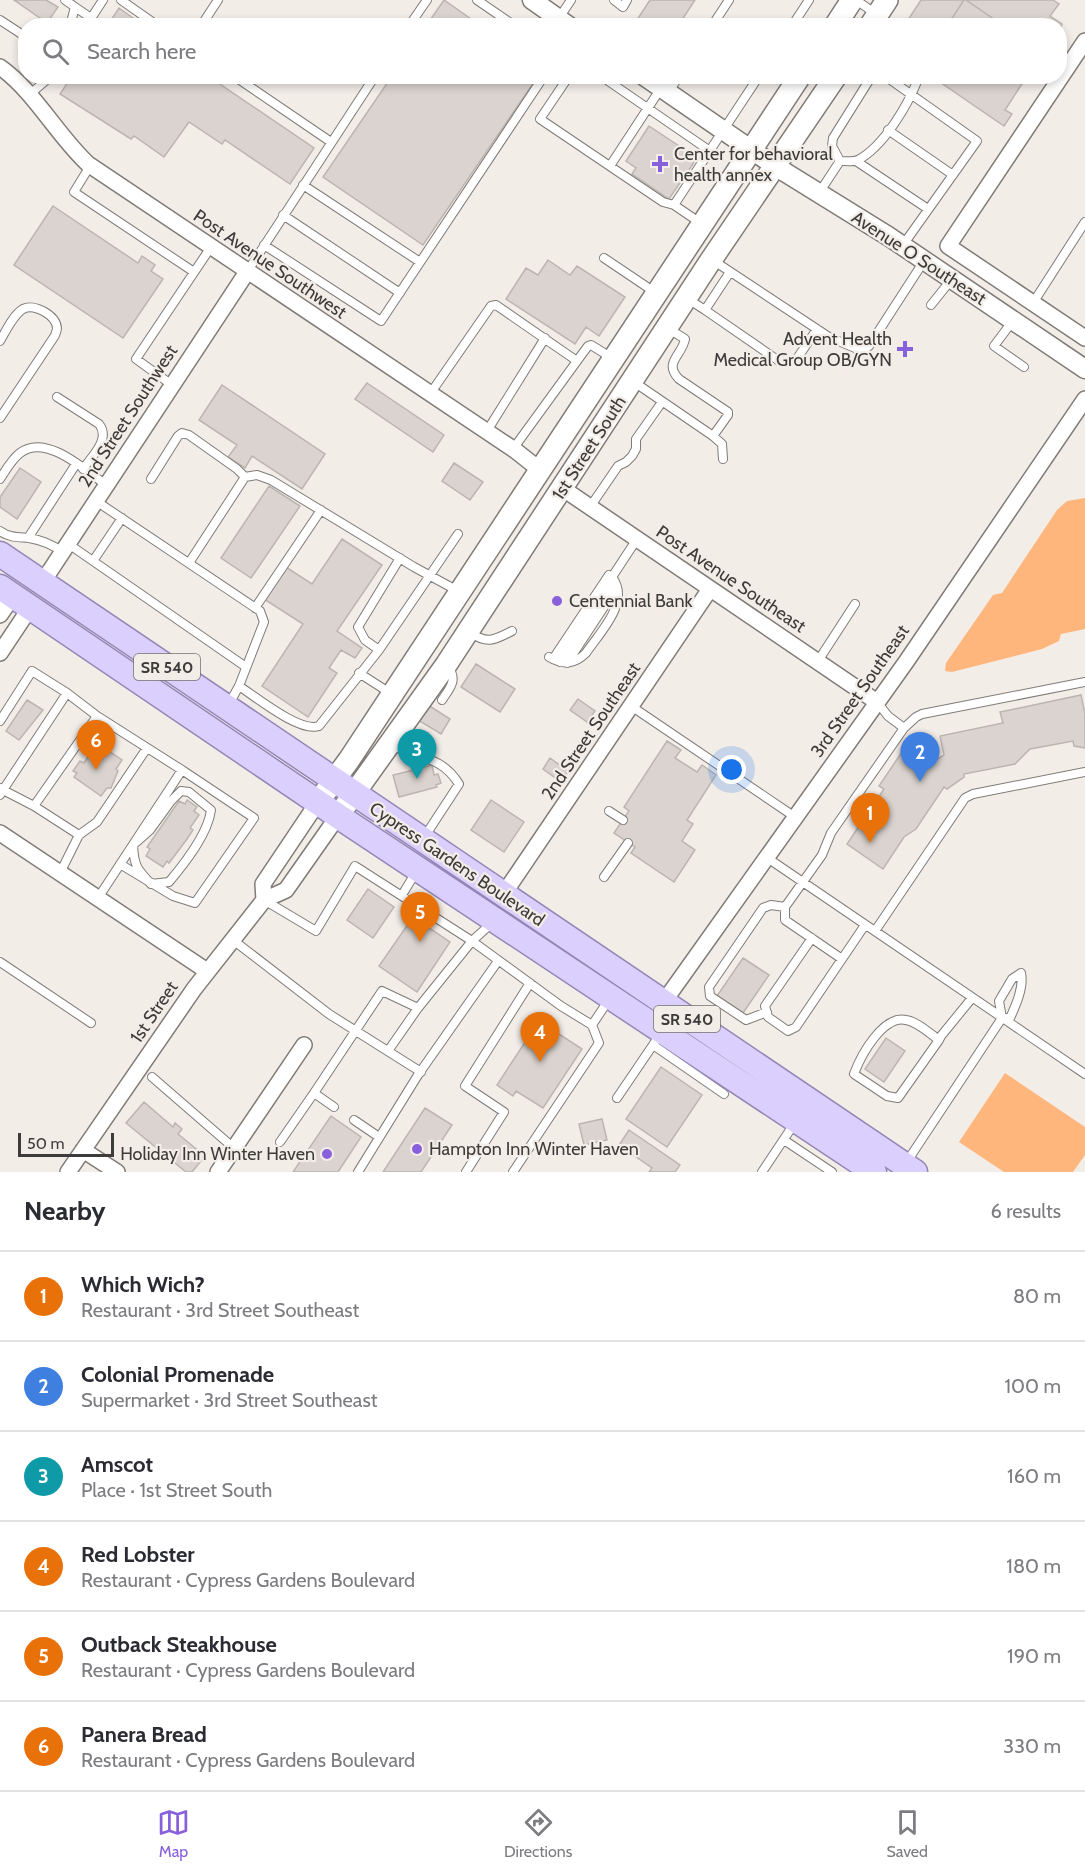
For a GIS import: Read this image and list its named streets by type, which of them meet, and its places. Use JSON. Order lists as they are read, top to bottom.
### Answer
{
  "streets": {
    "main road": ["1st Street South", "SR 540", "Cypress Gardens Boulevard"],
    "street": [
      "Avenue O Southeast",
      "Post Avenue Southwest",
      "2nd Street Southwest",
      "Post Avenue Southeast",
      "3rd Street Southeast",
      "2nd Street Southeast",
      "1st Street"
    ]
  },
  "crossings": [
    ["Avenue O Southeast", "1st Street South"],
    ["Post Avenue Southwest", "2nd Street Southwest"],
    ["Post Avenue Southwest", "1st Street South"],
    ["2nd Street Southwest", "Cypress Gardens Boulevard"],
    ["1st Street South", "Post Avenue Southeast"],
    ["1st Street South", "Cypress Gardens Boulevard"],
    ["1st Street South", "1st Street"],
    ["Post Avenue Southeast", "3rd Street Southeast"],
    ["Post Avenue Southeast", "2nd Street Southeast"],
    ["3rd Street Southeast", "Cypress Gardens Boulevard"],
    ["2nd Street Southeast", "Cypress Gardens Boulevard"],
    ["Cypress Gardens Boulevard", "1st Street"]
  ],
  "places": {
    "health": ["Center for behavioral health annex", "Advent Health Medical Group OB/GYN"],
    "other": ["Centennial Bank", "Hampton Inn Winter Haven", "Holiday Inn Winter Haven"]
  },
  "scale_bar": "50 m",
  "page": {
    "search": "Search here",
    "pins": [
      "6",
      "3",
      "2",
      "1",
      "5",
      "4"
    ],
    "scale": "50 m",
    "heading": ["Nearby", "6 results"],
    "list": [
      {
        "mark": "1",
        "name": "Which Wich?",
        "note": "Restaurant · 3rd Street Southeast",
        "value": "80 m"
      },
      {
        "mark": "2",
        "name": "Colonial Promenade",
        "note": "Supermarket · 3rd Street Southeast",
        "value": "100 m"
      },
      {
        "mark": "3",
        "name": "Amscot",
        "note": "Place · 1st Street South",
        "value": "160 m"
      },
      {
        "mark": "4",
        "name": "Red Lobster",
        "note": "Restaurant · Cypress Gardens Boulevard",
        "value": "180 m"
      },
      {
        "mark": "5",
        "name": "Outback Steakhouse",
        "note": "Restaurant · Cypress Gardens Boulevard",
        "value": "190 m"
      },
      {
        "mark": "6",
        "name": "Panera Bread",
        "note": "Restaurant · Cypress Gardens Boulevard",
        "value": "330 m"
      }
    ],
    "nav": ["Map", "Directions", "Saved"]
  }
}
